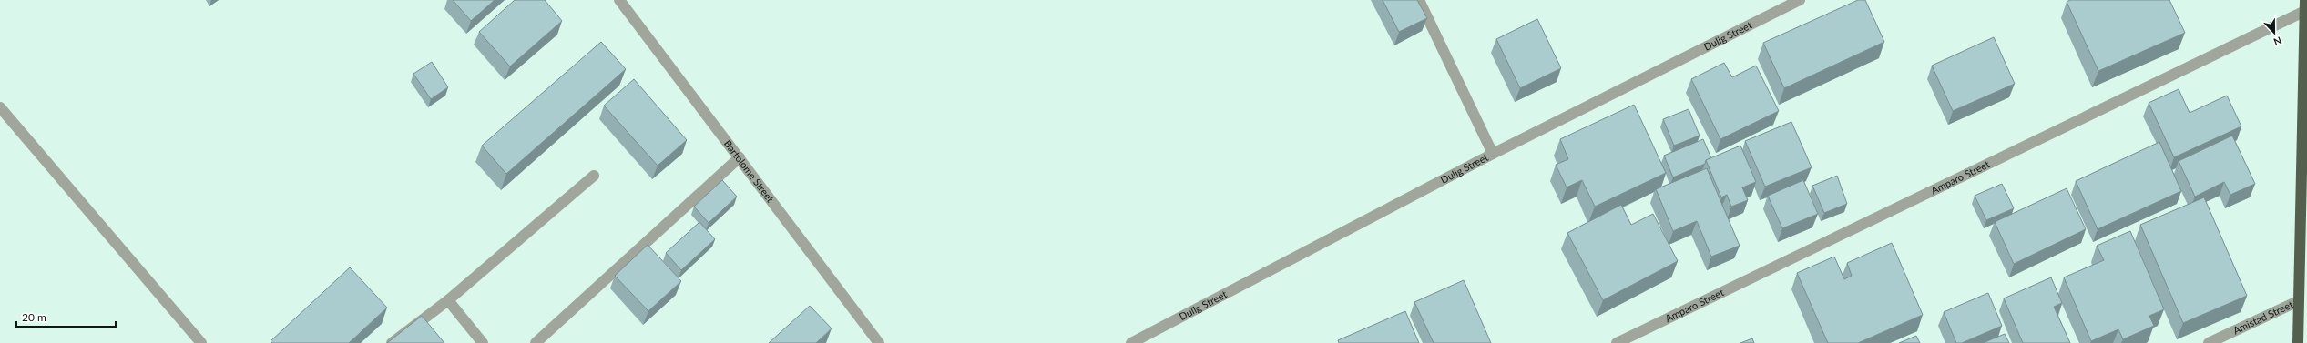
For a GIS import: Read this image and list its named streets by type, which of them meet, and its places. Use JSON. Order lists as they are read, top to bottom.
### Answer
{
  "streets": {
    "street": [
      "Dulig Street",
      "Bartolome Street",
      "Amparo Street",
      "Amistad Street"
    ]
  },
  "scale_bar": "20 m",
  "north": "bottom"
}
